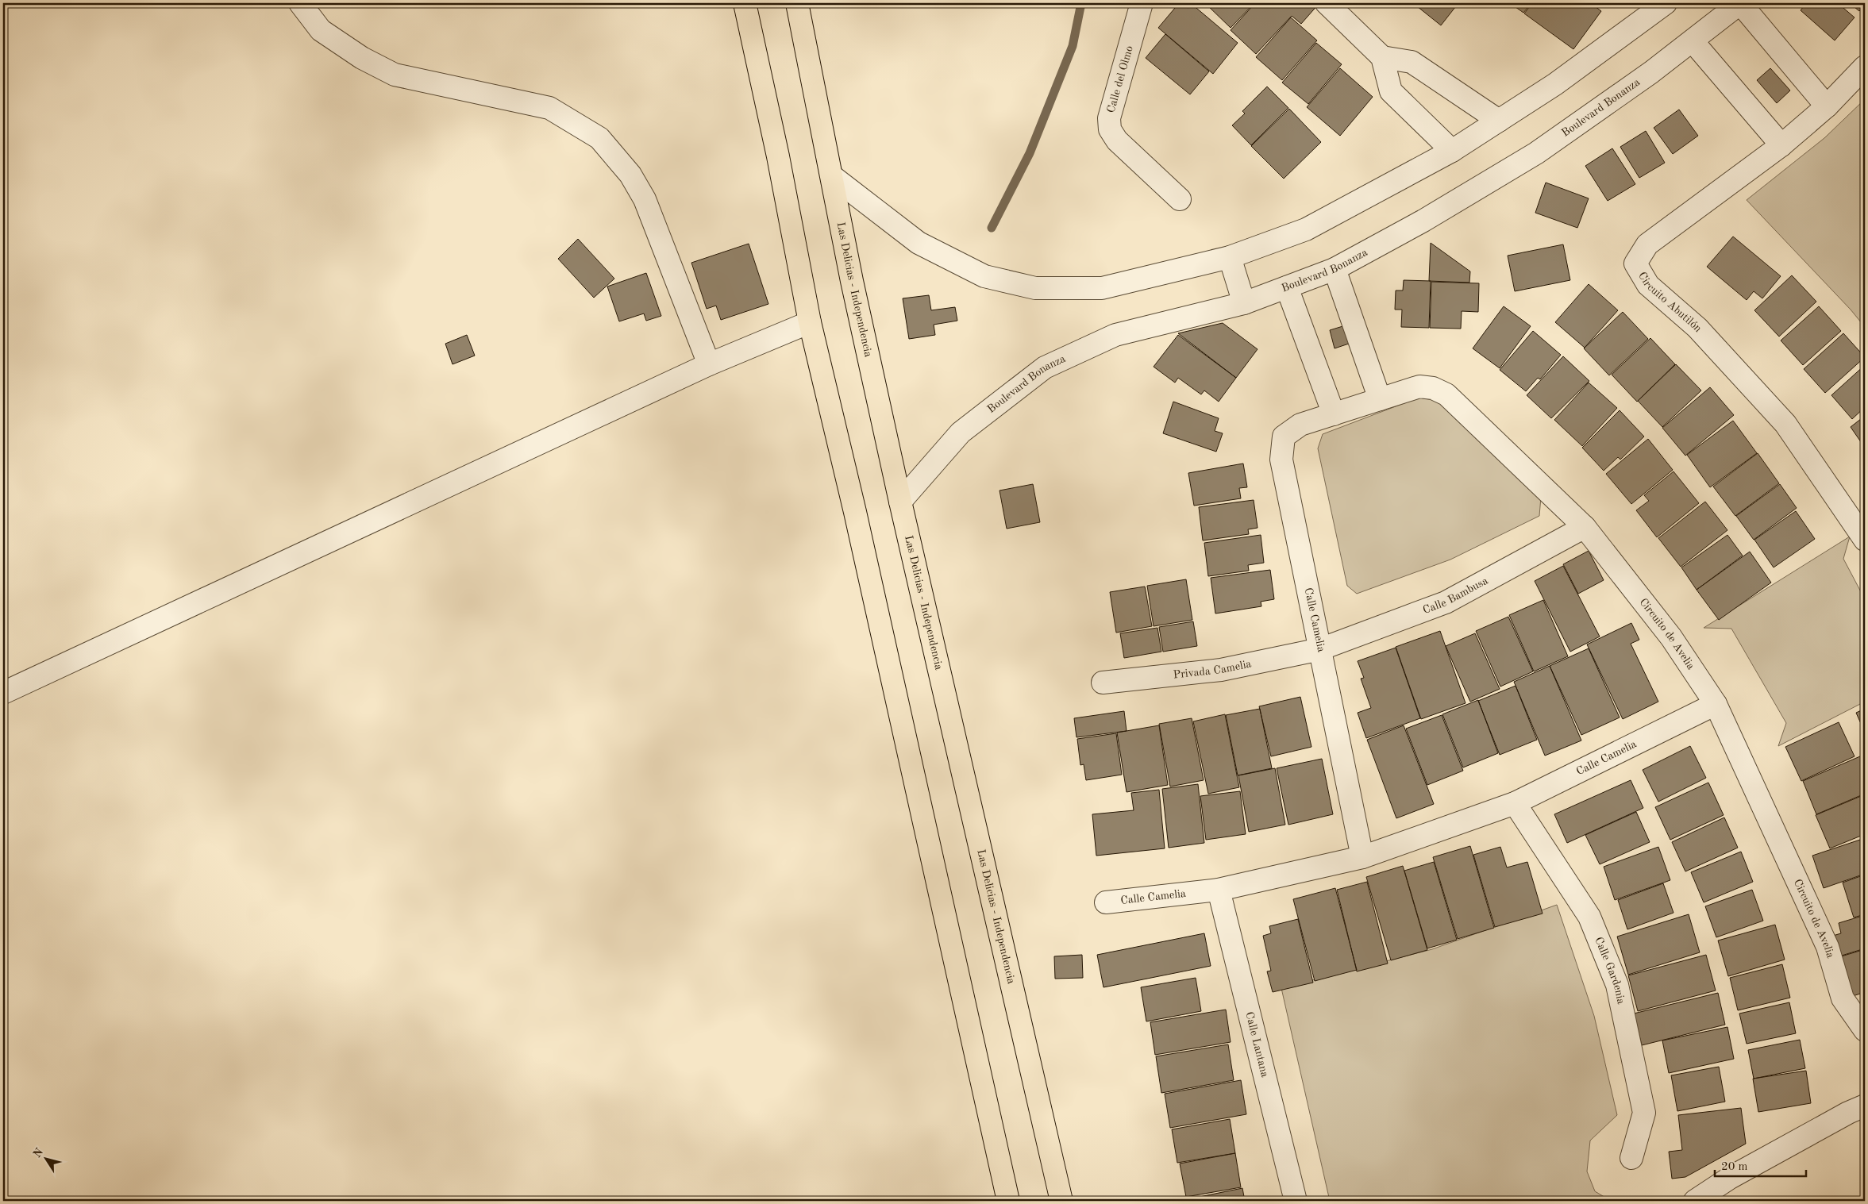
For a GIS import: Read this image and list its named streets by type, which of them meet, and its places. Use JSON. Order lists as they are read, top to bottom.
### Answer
{
  "streets": {
    "main road": ["Las Delicias - Independencia"],
    "street": [
      "Calle del Olmo",
      "Boulevard Bonanza",
      "Circuito Abutilón",
      "Calle Bambusa",
      "Calle Camelia",
      "Circuito de Avelia",
      "Privada Camelia",
      "Calle Gardenia",
      "Calle Lantana"
    ]
  },
  "crossings": [
    ["Boulevard Bonanza", "Las Delicias - Independencia"],
    ["Calle Bambusa", "Calle Camelia"],
    ["Calle Bambusa", "Circuito de Avelia"],
    ["Calle Bambusa", "Privada Camelia"],
    ["Calle Camelia", "Circuito de Avelia"],
    ["Calle Camelia", "Privada Camelia"],
    ["Calle Camelia", "Calle Gardenia"],
    ["Calle Camelia", "Calle Lantana"]
  ],
  "scale_bar": "20 m",
  "north": "top left"
}
